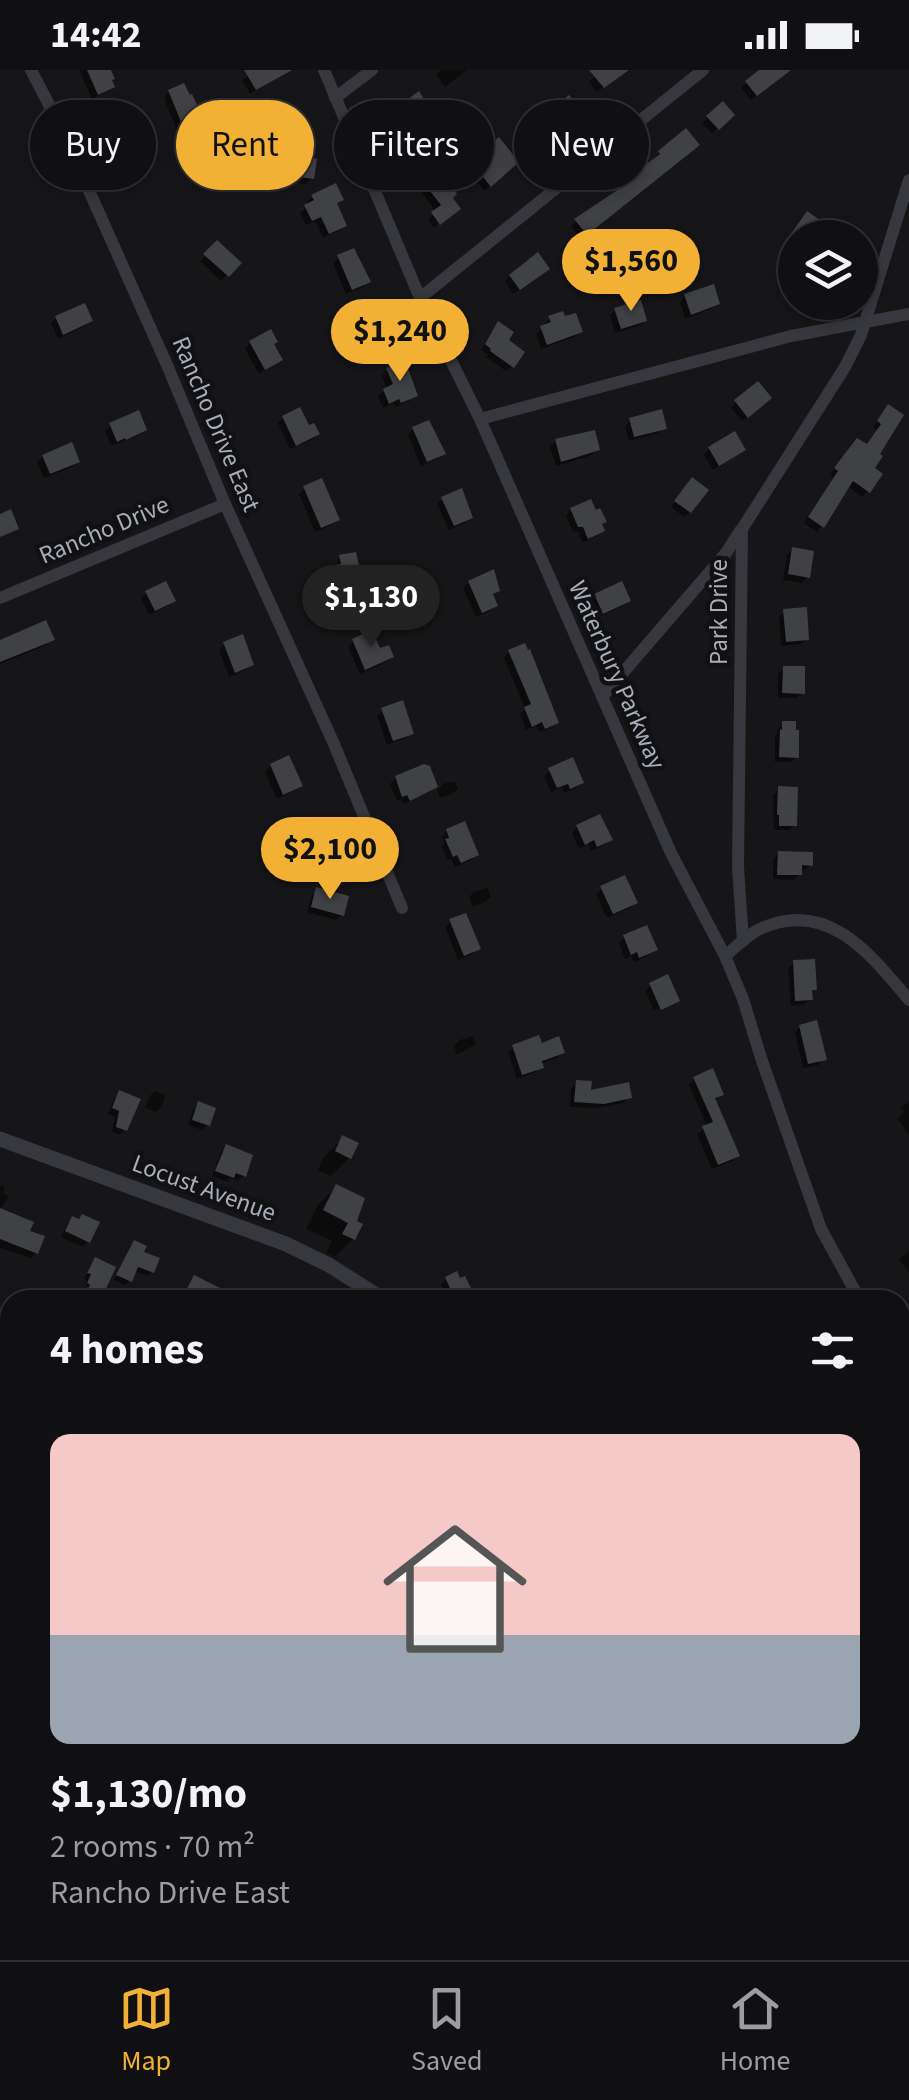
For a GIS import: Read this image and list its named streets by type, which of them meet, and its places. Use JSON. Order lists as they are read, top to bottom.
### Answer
{
  "streets": {
    "street": [
      "Rancho Drive East",
      "Rancho Drive",
      "Park Drive",
      "Waterbury Parkway",
      "Locust Avenue"
    ]
  },
  "crossings": [
    ["Rancho Drive East", "Rancho Drive"]
  ],
  "page": {
    "status": "14:42",
    "chip": [
      "Buy",
      "Rent",
      "Filters",
      "New"
    ],
    "price": [
      "$1,560",
      "$1,240",
      "$1,130",
      "$2,100"
    ],
    "heading": "4 homes",
    "list": [
      {
        "name": "$1,130/mo",
        "note": "2 rooms · 70 m² · Rancho Drive East"
      }
    ],
    "tabs": ["Map", "Saved", "Home"]
  }
}
